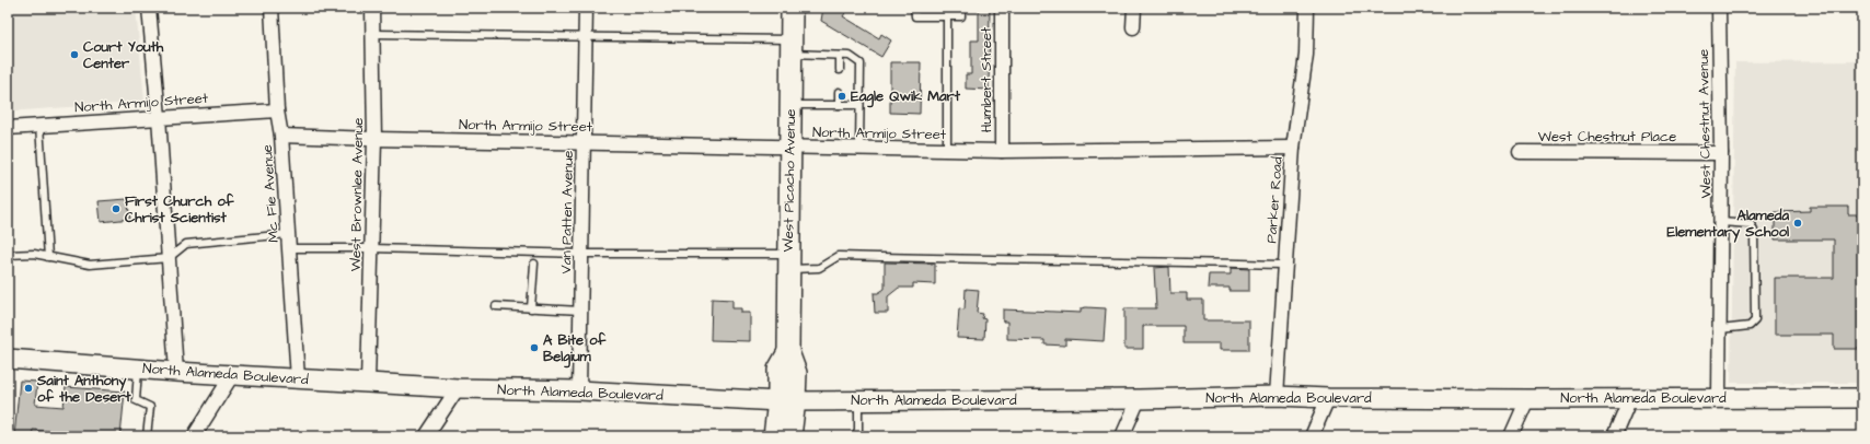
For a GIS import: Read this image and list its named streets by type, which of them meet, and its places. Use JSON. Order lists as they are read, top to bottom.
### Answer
{
  "streets": {
    "main road": ["West Picacho Avenue"],
    "street": [
      "Humbert Street",
      "North Armijo Street",
      "West Chestnut Avenue",
      "West Chestnut Place",
      "Mc Fie Avenue",
      "West Brownlee Avenue",
      "Parker Road",
      "Van Patten Avenue",
      "North Alameda Boulevard"
    ]
  },
  "crossings": [
    ["Humbert Street", "North Armijo Street"],
    ["North Armijo Street", "West Picacho Avenue"],
    ["North Armijo Street", "Mc Fie Avenue"],
    ["North Armijo Street", "West Brownlee Avenue"],
    ["North Armijo Street", "Parker Road"],
    ["North Armijo Street", "Van Patten Avenue"],
    ["West Chestnut Avenue", "West Chestnut Place"],
    ["West Chestnut Avenue", "North Alameda Boulevard"],
    ["West Picacho Avenue", "North Alameda Boulevard"],
    ["Mc Fie Avenue", "North Alameda Boulevard"],
    ["West Brownlee Avenue", "North Alameda Boulevard"],
    ["Parker Road", "North Alameda Boulevard"],
    ["Van Patten Avenue", "North Alameda Boulevard"]
  ],
  "places": [
    "Court Youth Center",
    "Eagle Qwik Mart",
    "First Church of Christ Scientist",
    "Alameda Elementary School",
    "A Bite of Belgium",
    "Saint Anthony of the Desert"
  ]
}
